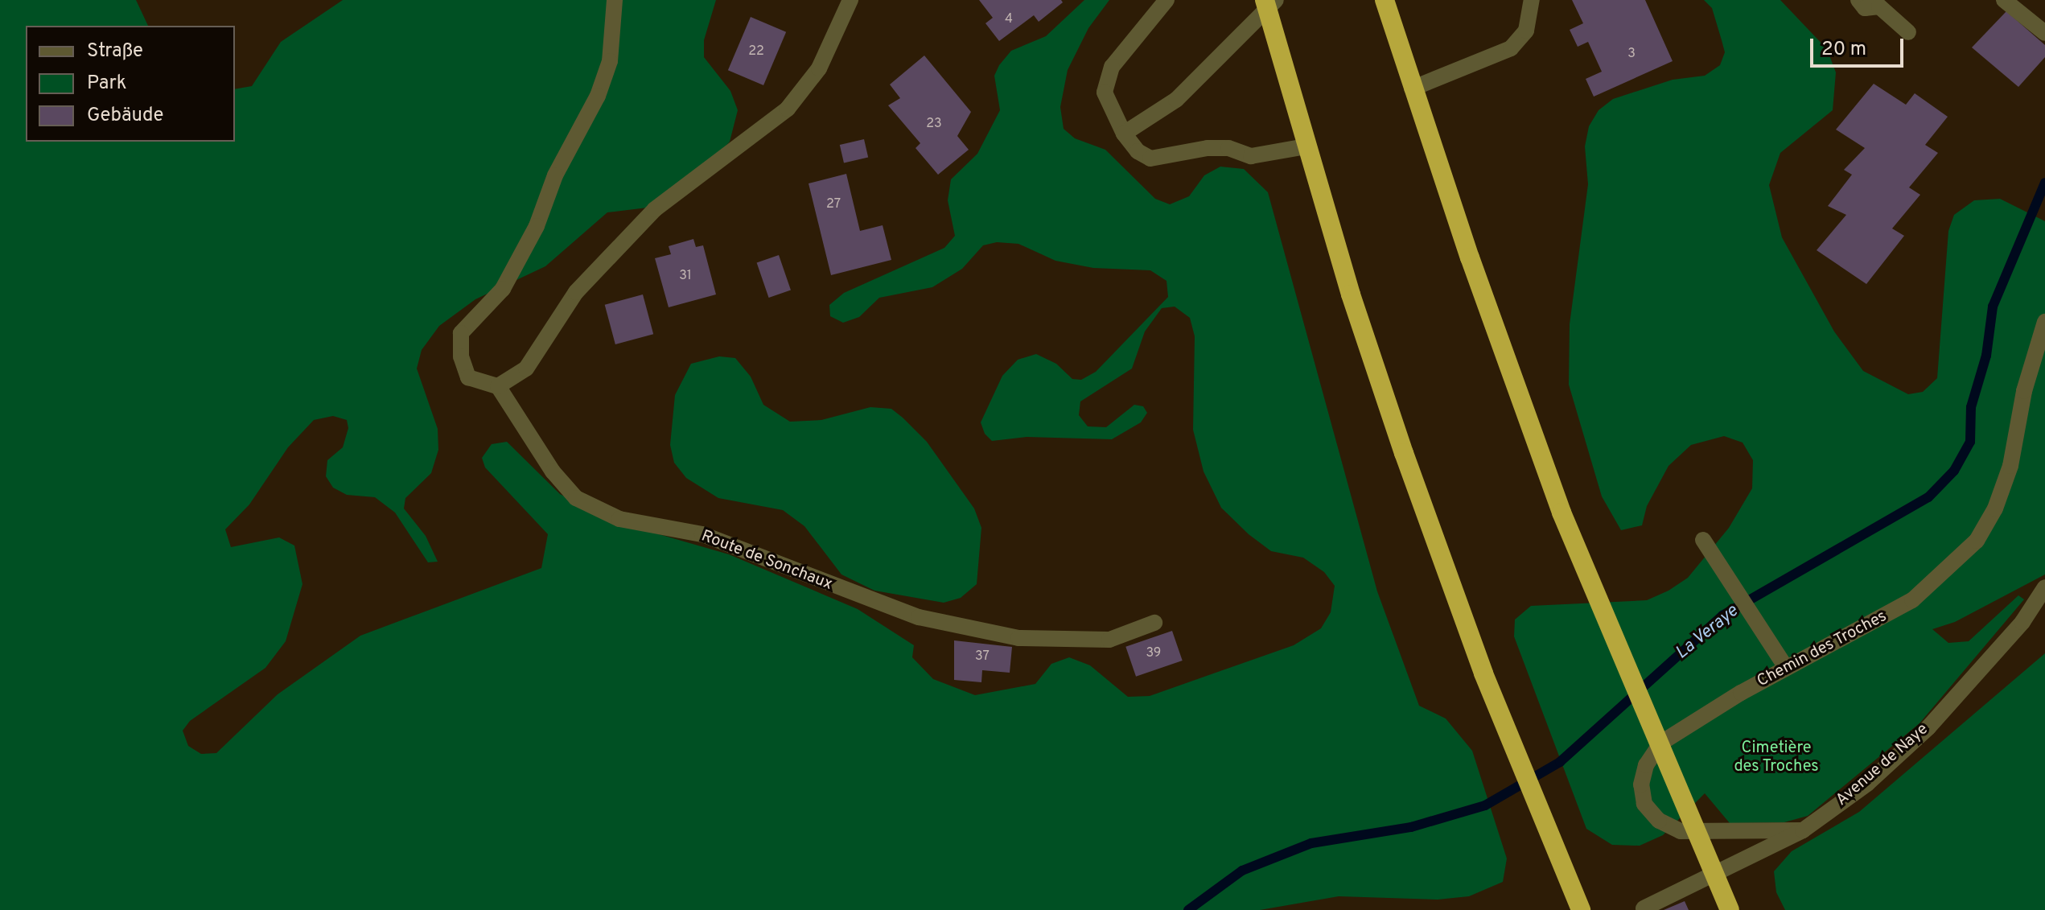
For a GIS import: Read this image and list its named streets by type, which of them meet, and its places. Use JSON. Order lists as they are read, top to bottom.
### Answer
{
  "streets": {
    "street": ["Route de Sonchaux", "Chemin des Troches", "Avenue de Naye"]
  },
  "crossings": [
    ["Chemin des Troches", "Avenue de Naye"]
  ],
  "water": ["La Veraye"],
  "parks": ["Cimetière des Troches"],
  "house_numbers": [
    "4",
    "22",
    "3",
    "23",
    "27",
    "31",
    "39",
    "37"
  ],
  "legend": ["Straße", "Park", "Gebäude"],
  "scale_bar": "20 m"
}
